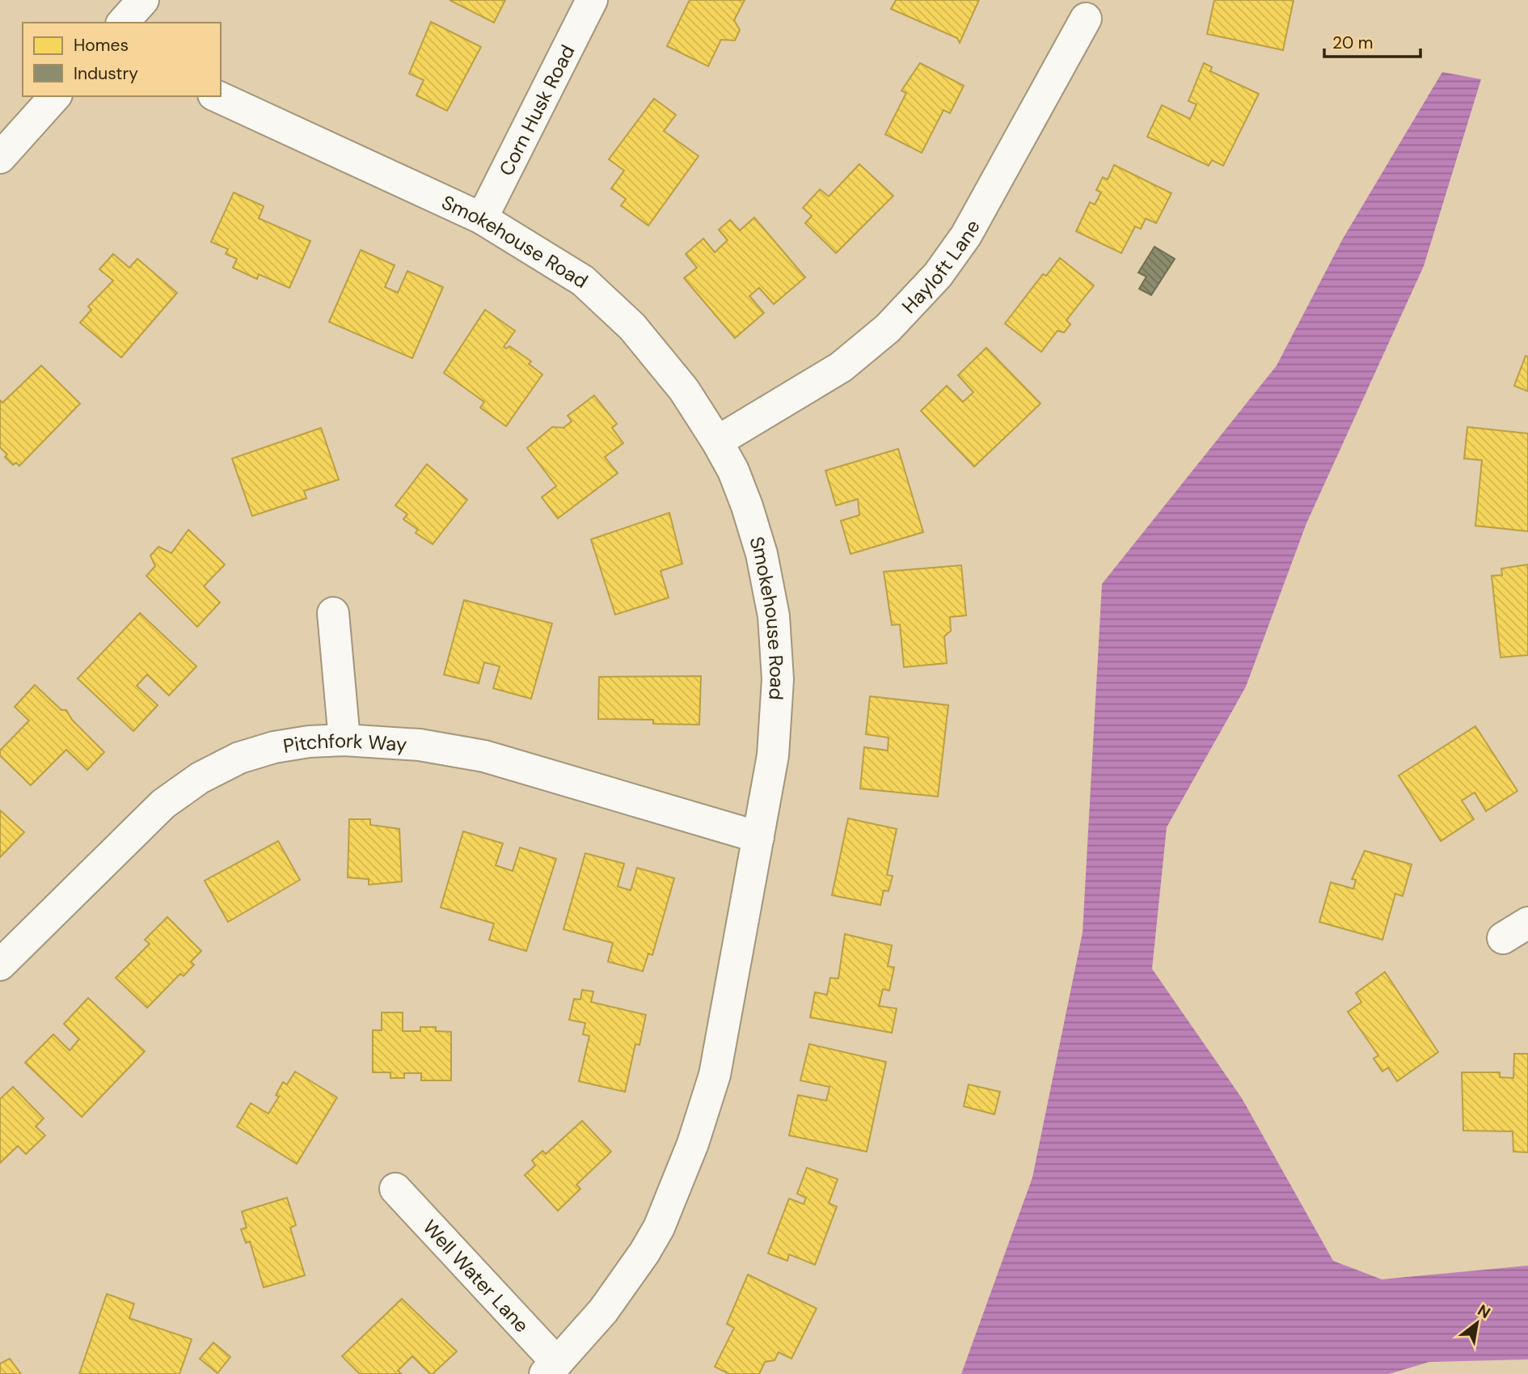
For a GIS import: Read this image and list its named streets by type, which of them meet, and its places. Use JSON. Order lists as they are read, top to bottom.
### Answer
{
  "streets": {
    "street": [
      "Corn Husk Road",
      "Smokehouse Road",
      "Hayloft Lane",
      "Pitchfork Way",
      "Well Water Lane"
    ]
  },
  "crossings": [
    ["Corn Husk Road", "Smokehouse Road"],
    ["Smokehouse Road", "Hayloft Lane"],
    ["Smokehouse Road", "Pitchfork Way"],
    ["Smokehouse Road", "Well Water Lane"]
  ],
  "legend": ["Homes", "Industry"],
  "scale_bar": "20 m",
  "north": "top right"
}
